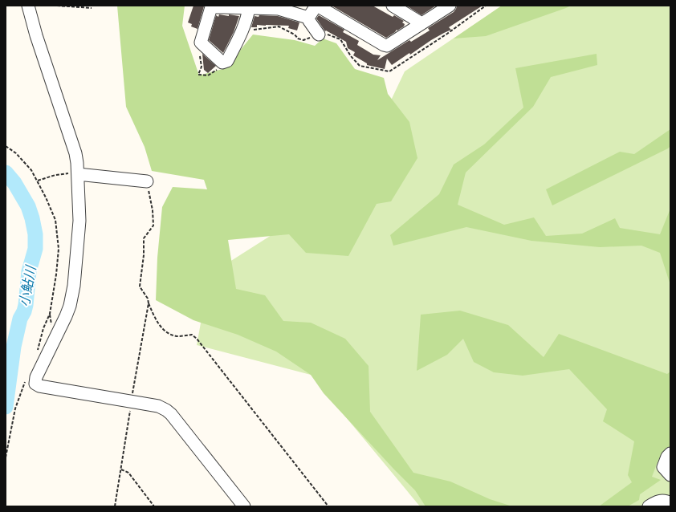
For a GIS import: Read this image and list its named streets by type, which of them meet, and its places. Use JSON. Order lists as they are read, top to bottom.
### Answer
{
  "water": ["小鮎川"]
}
